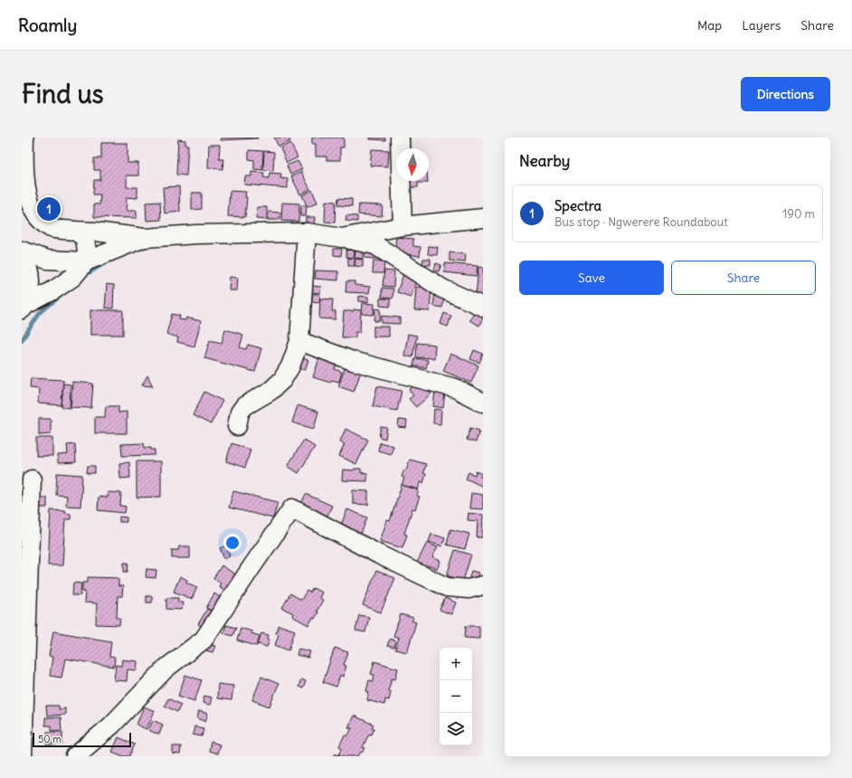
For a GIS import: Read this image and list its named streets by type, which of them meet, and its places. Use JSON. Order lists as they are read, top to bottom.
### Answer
{
  "scale_bar": "50 m",
  "north": "bottom",
  "page": {
    "header": "Roamly",
    "nav": ["Map", "Layers", "Share"],
    "buttons": [
      "Directions",
      ["Save", "Share"]
    ],
    "title": "Find us",
    "heading": "Nearby",
    "list": [
      {
        "mark": "1",
        "name": "Spectra",
        "note": "Bus stop · Ngwerere Roundabout",
        "value": "190 m"
      }
    ],
    "pins": "1",
    "map_buttons": ["+", "−"],
    "scale": "50 m"
  }
}
